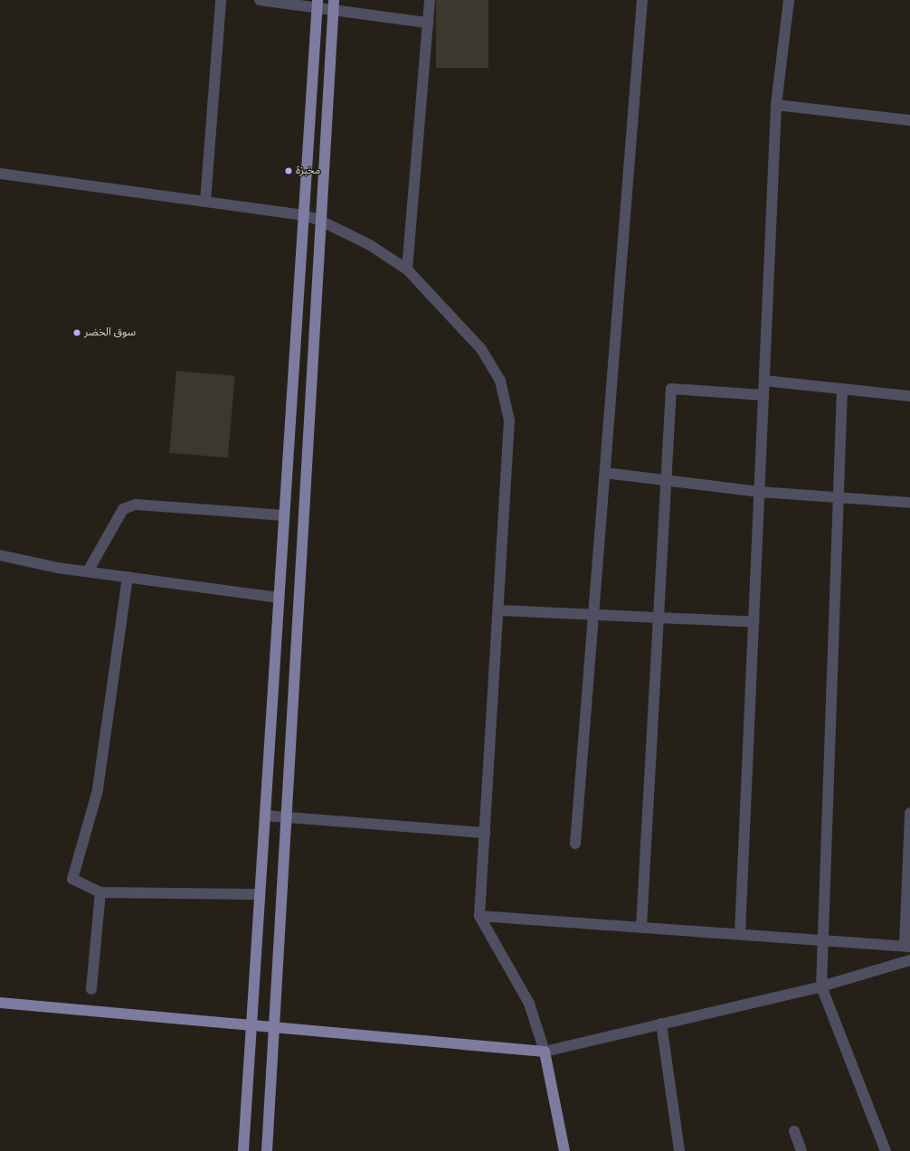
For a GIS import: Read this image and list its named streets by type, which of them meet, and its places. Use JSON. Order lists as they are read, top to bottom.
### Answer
{
  "places": ["مخبزة", "سوق الخضر"]
}
